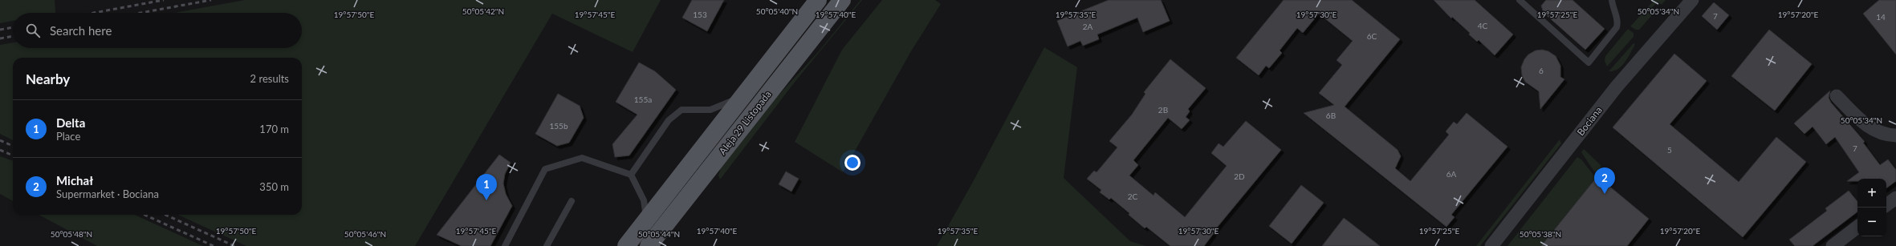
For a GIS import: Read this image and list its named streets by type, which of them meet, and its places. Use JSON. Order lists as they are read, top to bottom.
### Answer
{
  "streets": {
    "main road": ["Aleja 29 Listopada"],
    "street": ["Bociana"]
  },
  "house_numbers": [
    "153",
    "7",
    "14",
    "4C",
    "2A",
    "6C",
    "6",
    "155a",
    "2B",
    "6B",
    "155b",
    "7",
    "5",
    "6A",
    "2D",
    "2C"
  ],
  "page": {
    "search": "Search here",
    "heading": ["Nearby", "2 results"],
    "list": [
      {
        "mark": "1",
        "name": "Delta",
        "note": "Place",
        "value": "170 m"
      },
      {
        "mark": "2",
        "name": "Michał",
        "note": "Supermarket · Bociana",
        "value": "350 m"
      }
    ],
    "pins": ["2", "1"],
    "map_buttons": ["+", "−"]
  },
  "coordinates": [
    "50°05'42\"N",
    "50°05'40\"N",
    "50°05'34\"N",
    "19°57'50\"E",
    "19°57'45\"E",
    "19°57'40\"E",
    "19°57'35\"E",
    "19°57'30\"E",
    "19°57'25\"E",
    "19°57'20\"E",
    "50°05'48\"N",
    "50°05'46\"N",
    "50°05'44\"N",
    "50°05'38\"N"
  ]
}
